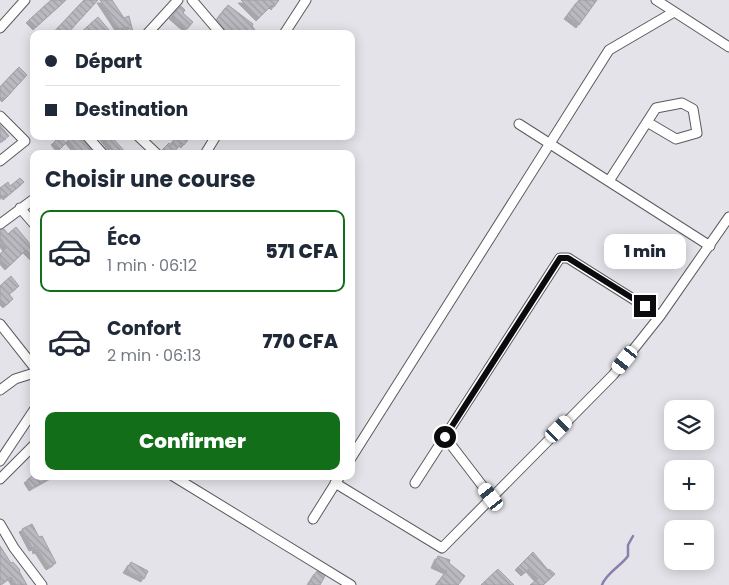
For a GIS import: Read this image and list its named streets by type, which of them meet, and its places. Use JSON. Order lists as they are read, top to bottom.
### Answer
{
  "page": {
    "banner": ["Départ", "Destination"],
    "heading": "Choisir une course",
    "list": [
      {
        "name": "Éco",
        "note": "1 min · 06:12",
        "value": "571 CFA"
      },
      {
        "name": "Confort",
        "note": "2 min · 06:13",
        "value": "770 CFA"
      }
    ],
    "bubble": "1 min",
    "map_buttons": ["+", "−"],
    "buttons": "Confirmer"
  }
}
